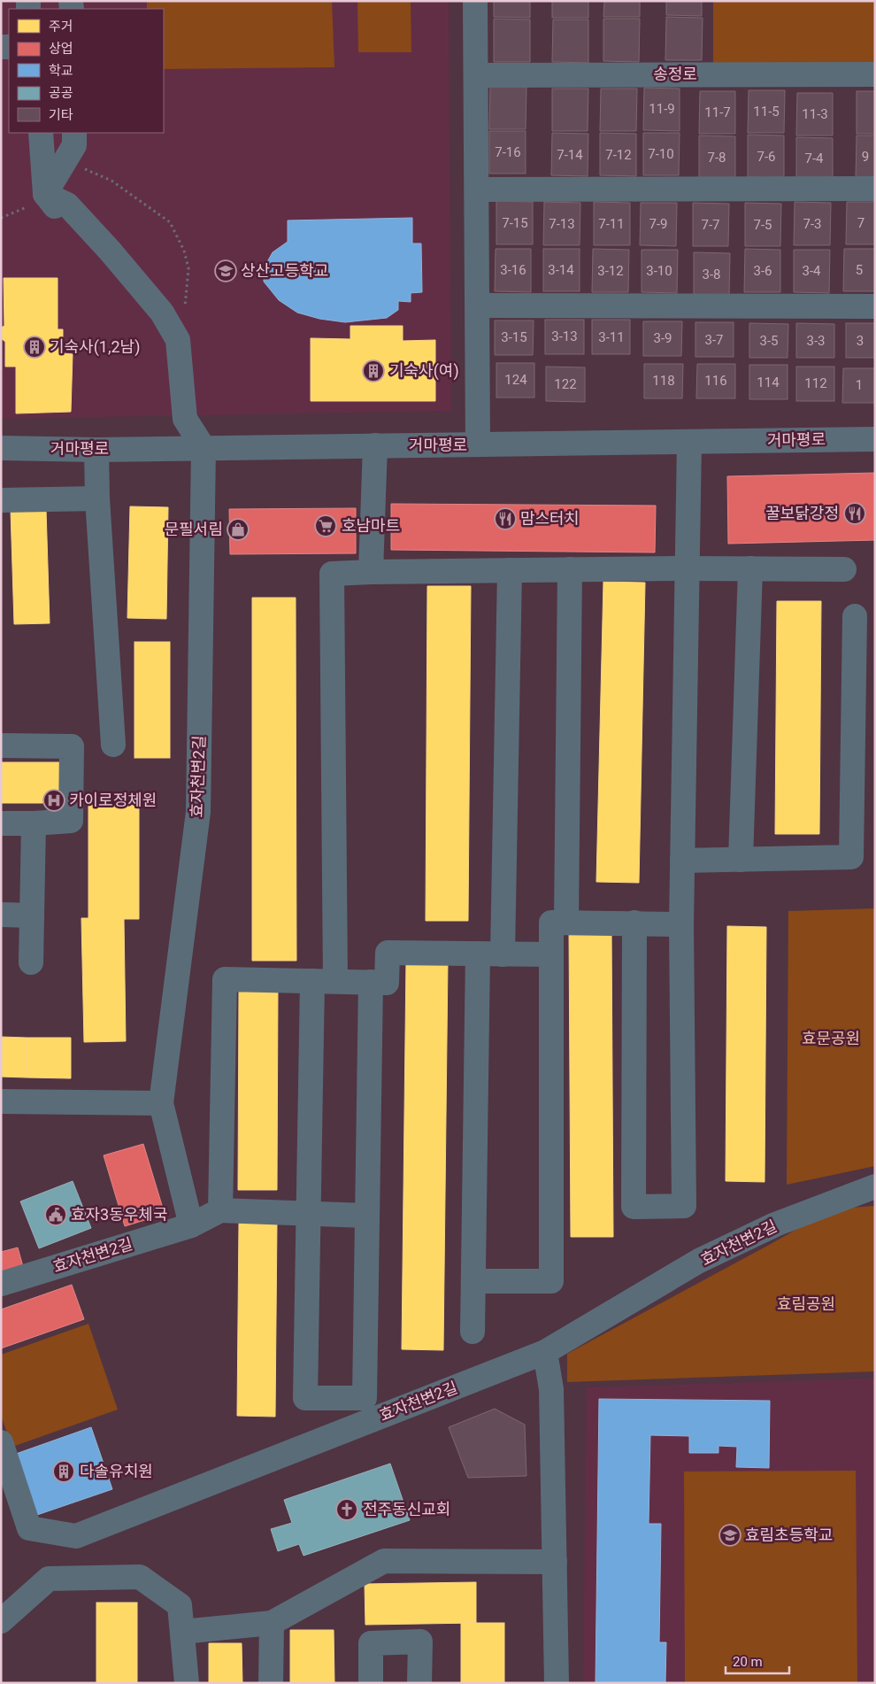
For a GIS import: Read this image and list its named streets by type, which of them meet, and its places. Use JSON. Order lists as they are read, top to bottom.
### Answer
{
  "streets": {
    "street": ["송정로", "거마평로", "효자천변2길"]
  },
  "crossings": [
    ["거마평로", "효자천변2길"]
  ],
  "parks": ["효문공원", "효림공원"],
  "places": {
    "school or university": ["상산고등학교", "효림초등학교"],
    "building": ["기숙사(1,2남)", "기숙사(여)", "다솔유치원"],
    "restaurant": ["꿀보닭강정", "맘스터치"],
    "supermarket": ["호남마트"],
    "shop": ["문필서림"],
    "hospital": ["카이로정체원"],
    "public building": ["효자3동우체국"],
    "church": ["전주동신교회"]
  },
  "house_numbers": [
    "11-9",
    "11-5",
    "11-7",
    "11-3",
    "7-16",
    "7-10",
    "7-14",
    "7-12",
    "7-6",
    "9",
    "7-8",
    "7-4",
    "7-15",
    "7",
    "7-13",
    "7-11",
    "7-9",
    "7-3",
    "7-7",
    "7-5",
    "3-16",
    "3-14",
    "5",
    "3-12",
    "3-10",
    "3-6",
    "3-4",
    "3-8",
    "3-13",
    "3-15",
    "3-11",
    "3-9",
    "3-7",
    "3-5",
    "3-3",
    "3",
    "124",
    "118",
    "116",
    "114",
    "112",
    "122",
    "1"
  ],
  "legend": [
    "주거",
    "상업",
    "학교",
    "공공",
    "기타"
  ],
  "scale_bar": "20 m"
}
